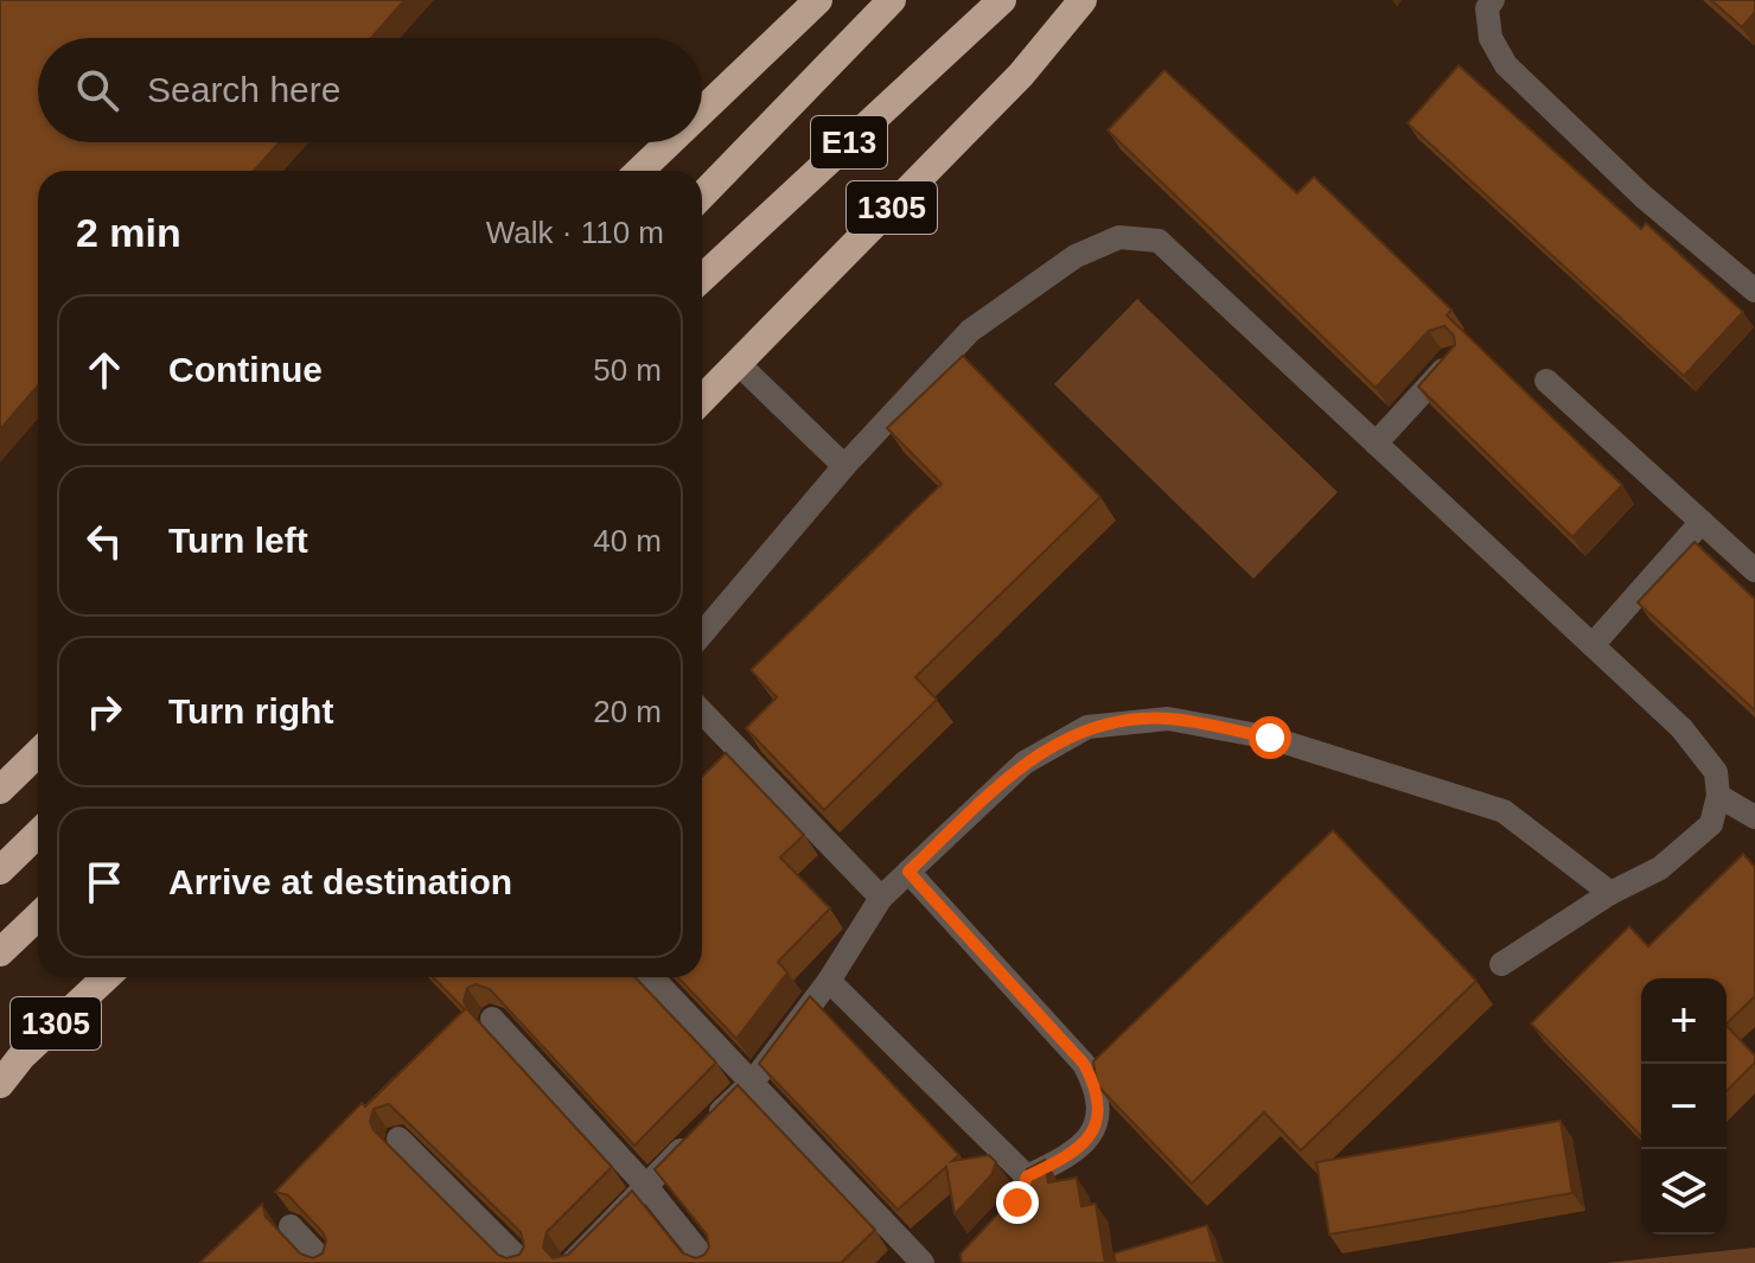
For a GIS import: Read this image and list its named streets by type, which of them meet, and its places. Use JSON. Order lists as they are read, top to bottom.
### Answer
{
  "streets": {
    "highway": ["E13", "1305"]
  },
  "page": {
    "search": "Search here",
    "heading": ["2 min", "Walk · 110 m"],
    "list": [
      ["Continue", "50 m"],
      ["Turn left", "40 m"],
      ["Turn right", "20 m"],
      "Arrive at destination"
    ],
    "map_buttons": ["+", "−"]
  }
}
